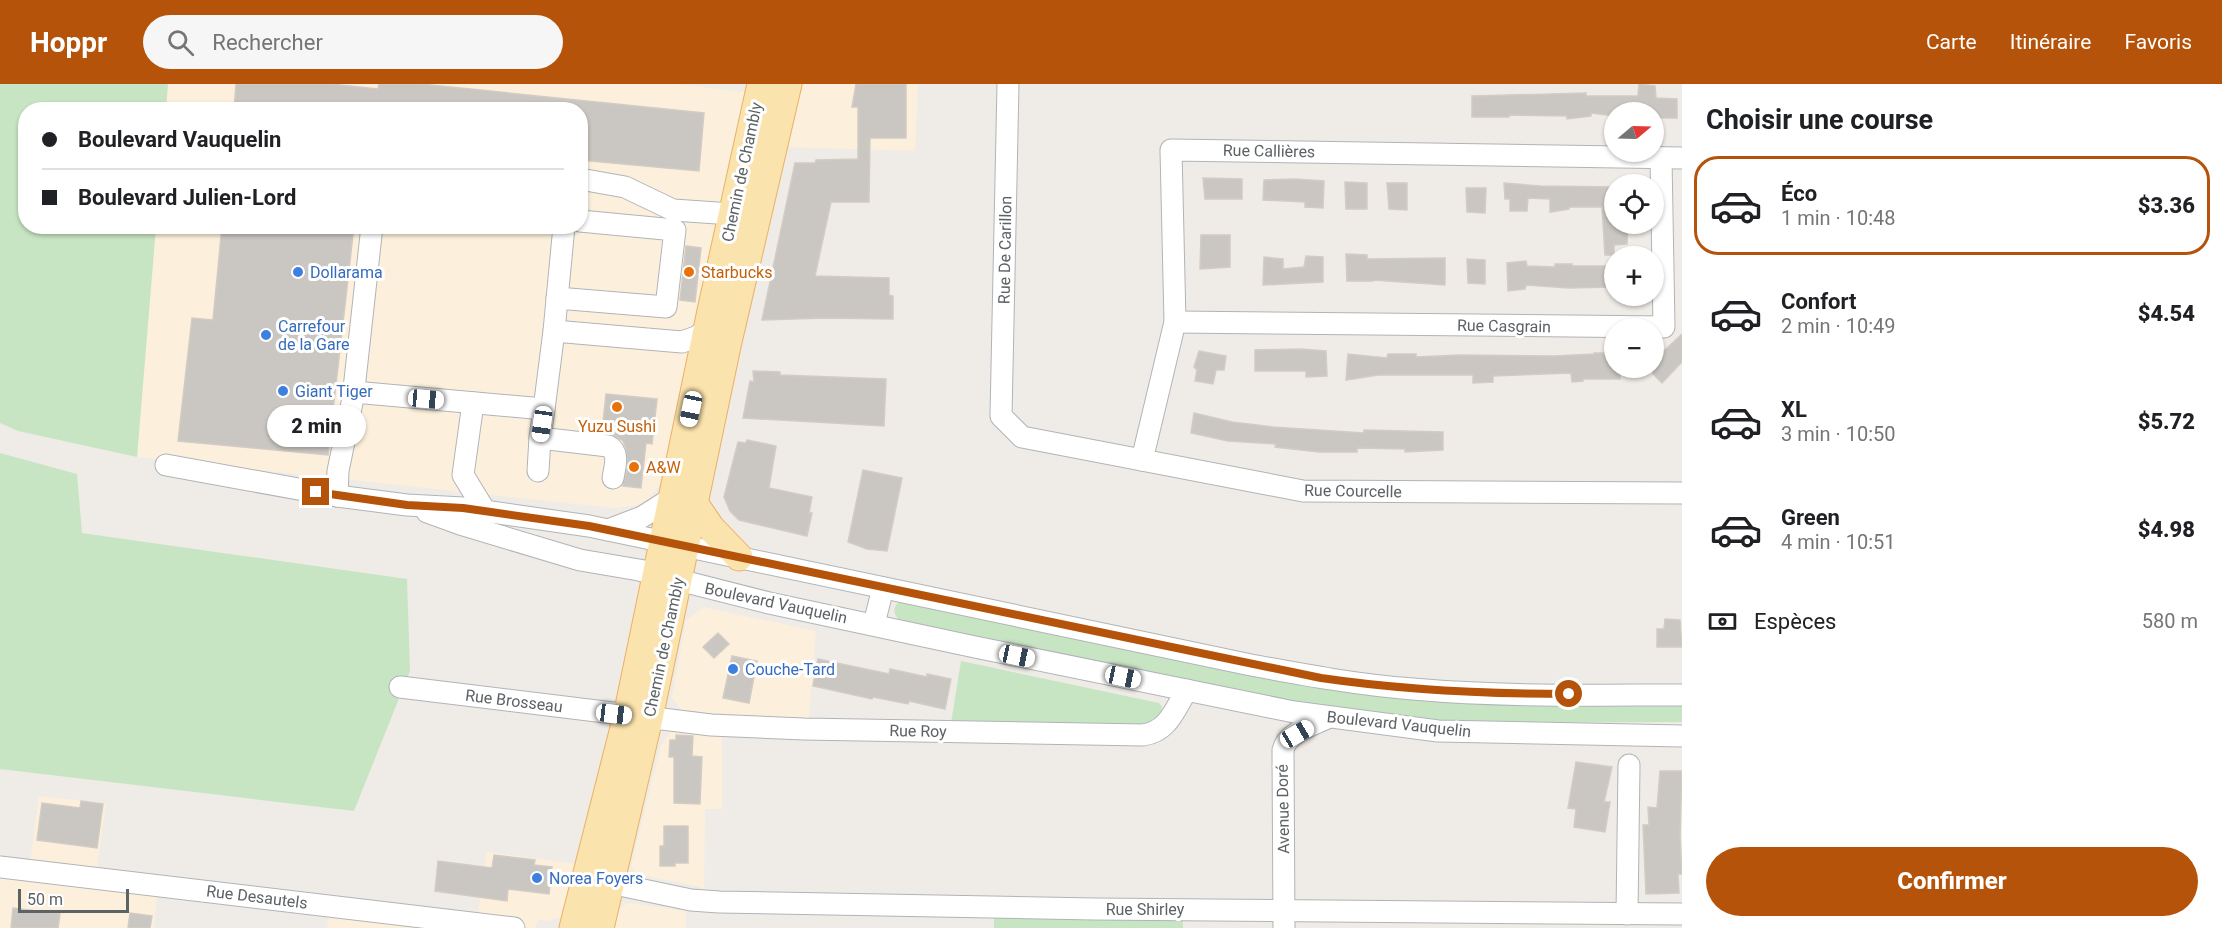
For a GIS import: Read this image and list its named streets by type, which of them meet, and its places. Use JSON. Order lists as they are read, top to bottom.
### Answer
{
  "streets": {
    "main road": ["Chemin de Chambly"],
    "street": [
      "Rue Callières",
      "Rue De Carillon",
      "Rue Casgrain",
      "Rue Courcelle",
      "Boulevard Vauquelin",
      "Rue Brosseau",
      "Rue Roy",
      "Avenue Doré",
      "Rue Desautels",
      "Rue Shirley"
    ]
  },
  "crossings": [
    ["Rue Callières", "Rue Casgrain"],
    ["Rue Callières", "Rue Courcelle"],
    ["Chemin de Chambly", "Boulevard Vauquelin"],
    ["Chemin de Chambly", "Rue Brosseau"],
    ["Chemin de Chambly", "Rue Roy"],
    ["Chemin de Chambly", "Rue Shirley"],
    ["Rue De Carillon", "Rue Courcelle"],
    ["Boulevard Vauquelin", "Rue Roy"],
    ["Boulevard Vauquelin", "Avenue Doré"],
    ["Rue Brosseau", "Rue Roy"],
    ["Avenue Doré", "Rue Shirley"]
  ],
  "places": [
    "Dollarama",
    "Starbucks",
    "Carrefour de la Gare",
    "Giant Tiger",
    "Yuzu Sushi",
    "A&W",
    "Couche-Tard",
    "Norea Foyers"
  ],
  "scale_bar": "50 m",
  "north": "right",
  "page": {
    "header": "Hoppr",
    "search": "Rechercher",
    "nav": ["Carte", "Itinéraire", "Favoris"],
    "heading": "Choisir une course",
    "map_buttons": ["+", "−"],
    "banner": ["Boulevard Vauquelin", "Boulevard Julien-Lord"],
    "list": [
      {
        "name": "Éco",
        "note": "1 min · 10:48",
        "value": "$3.36"
      },
      {
        "name": "Confort",
        "note": "2 min · 10:49",
        "value": "$4.54"
      },
      {
        "name": "XL",
        "note": "3 min · 10:50",
        "value": "$5.72"
      },
      {
        "name": "Green",
        "note": "4 min · 10:51",
        "value": "$4.98"
      }
    ],
    "bubble": "2 min",
    "pay": ["Espèces", "580 m"],
    "buttons": "Confirmer",
    "scale": "50 m"
  }
}
